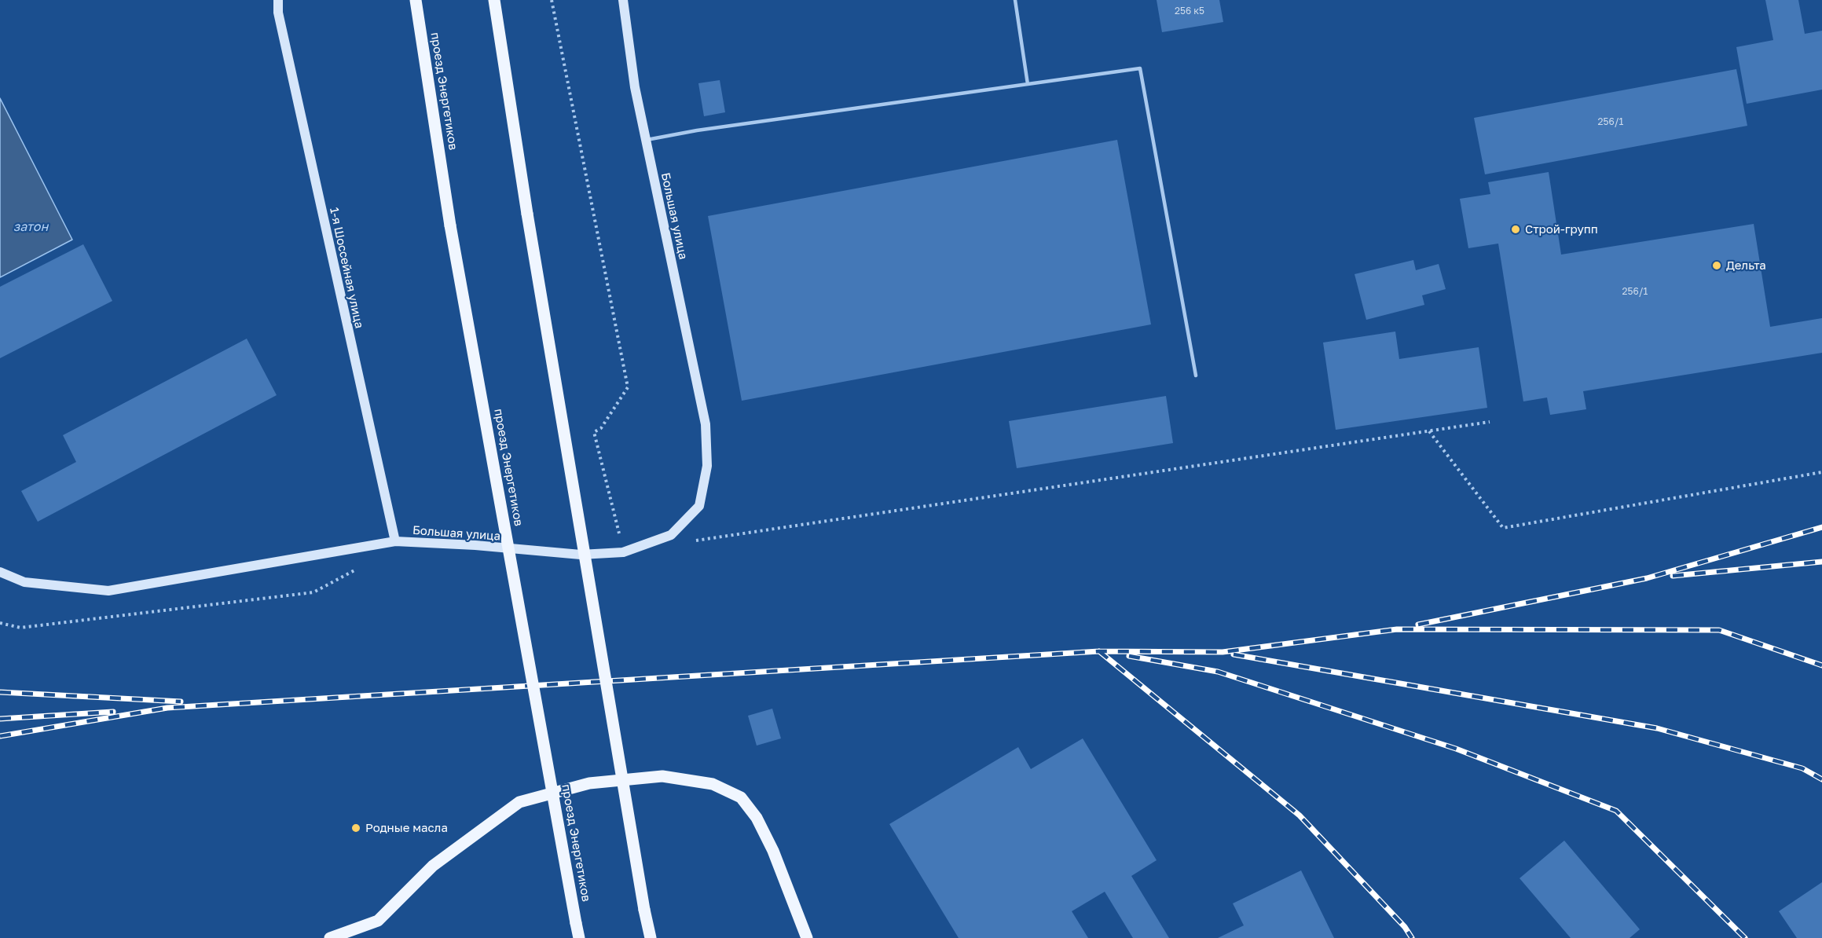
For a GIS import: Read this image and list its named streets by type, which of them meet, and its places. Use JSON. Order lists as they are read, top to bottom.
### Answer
{
  "streets": {
    "main road": ["проезд Энергетиков", "Большая улица", "1-я Шоссейная улица"]
  },
  "crossings": [
    ["Большая улица", "1-я Шоссейная улица"]
  ],
  "water": ["затон"],
  "places": ["Строй-групп", "Дельта", "Родные масла"],
  "house_numbers": ["256 к5", "256/1", "256/1"]
}
